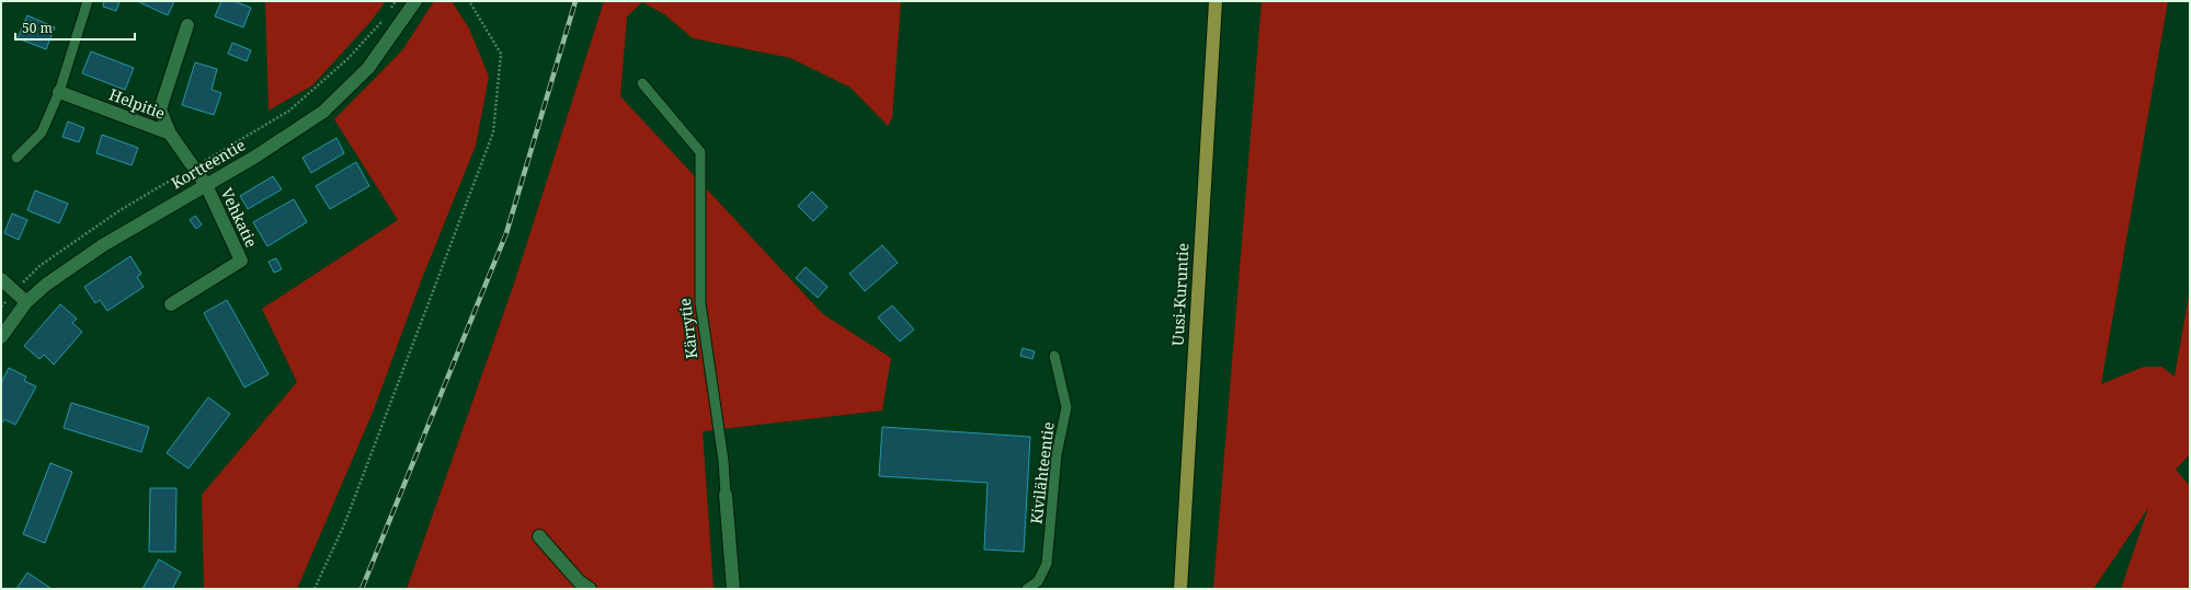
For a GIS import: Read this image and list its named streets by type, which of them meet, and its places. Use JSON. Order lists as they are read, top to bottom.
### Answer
{
  "streets": {
    "main road": ["Uusi-Kuruntie"],
    "street": [
      "Helpitie",
      "Kortteentie",
      "Vehkatie",
      "Kärrytie"
    ],
    "lane": ["Kivilähteentie"]
  },
  "crossings": [
    ["Helpitie", "Kortteentie"],
    ["Helpitie", "Vehkatie"],
    ["Kortteentie", "Vehkatie"]
  ],
  "scale_bar": "50 m"
}
